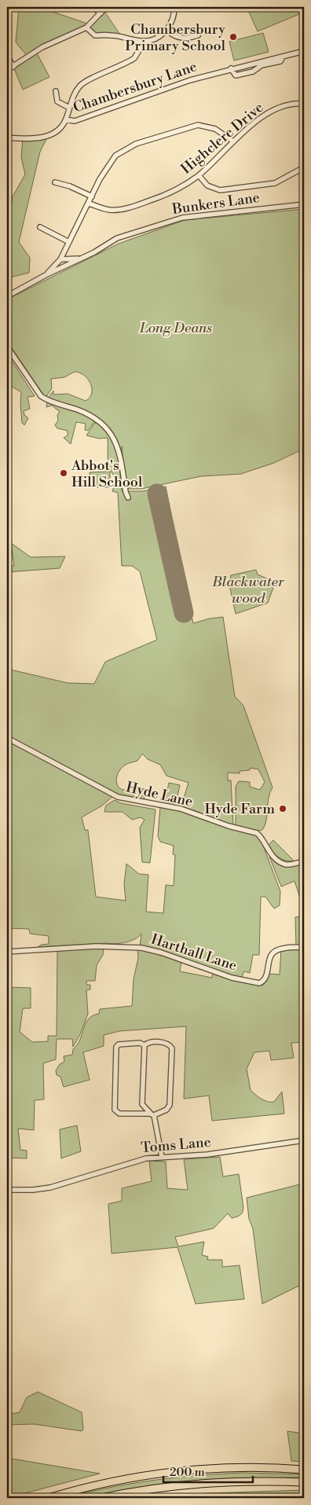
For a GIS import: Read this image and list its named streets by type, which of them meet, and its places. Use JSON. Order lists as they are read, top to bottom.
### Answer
{
  "streets": {
    "street": [
      "Chambersbury Lane",
      "Highclere Drive",
      "Bunkers Lane",
      "Hyde Lane",
      "Harthall Lane",
      "Toms Lane"
    ]
  },
  "parks": ["Long Deans", "Blackwater wood"],
  "places": ["Chambersbury Primary School", "Abbot's Hill School", "Hyde Farm"],
  "scale_bar": "200 m"
}
